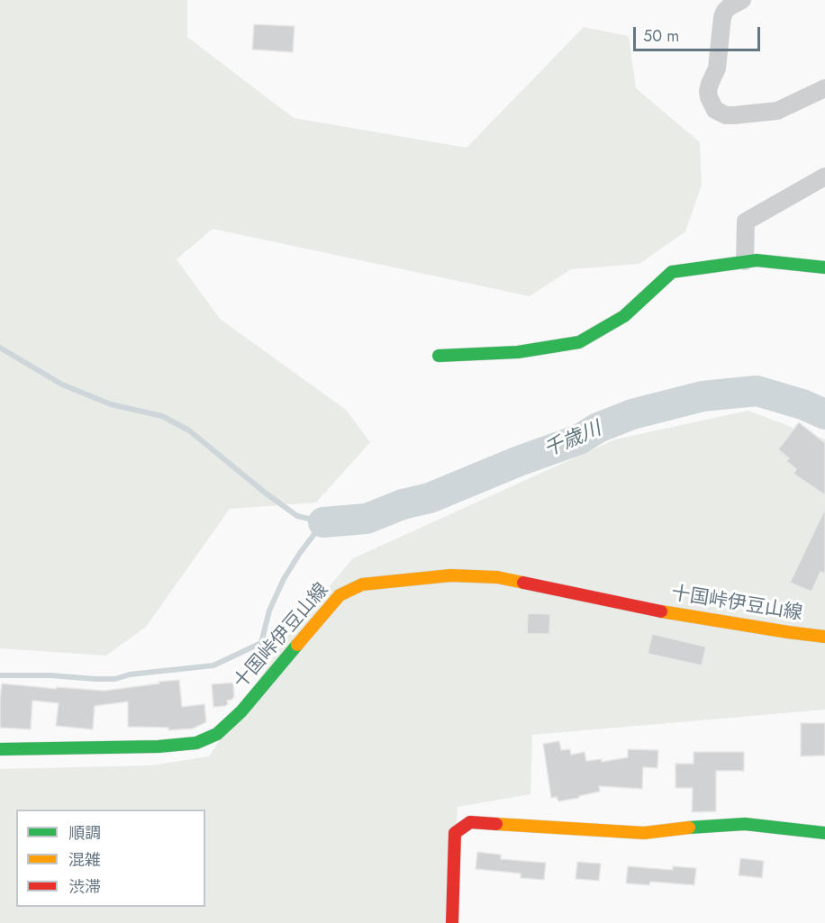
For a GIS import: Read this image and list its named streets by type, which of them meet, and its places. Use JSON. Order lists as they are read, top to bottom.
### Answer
{
  "streets": {
    "main road": ["十国峠伊豆山線"]
  },
  "water": ["千歳川"],
  "legend": ["順調", "混雑", "渋滞"],
  "scale_bar": "50 m"
}
